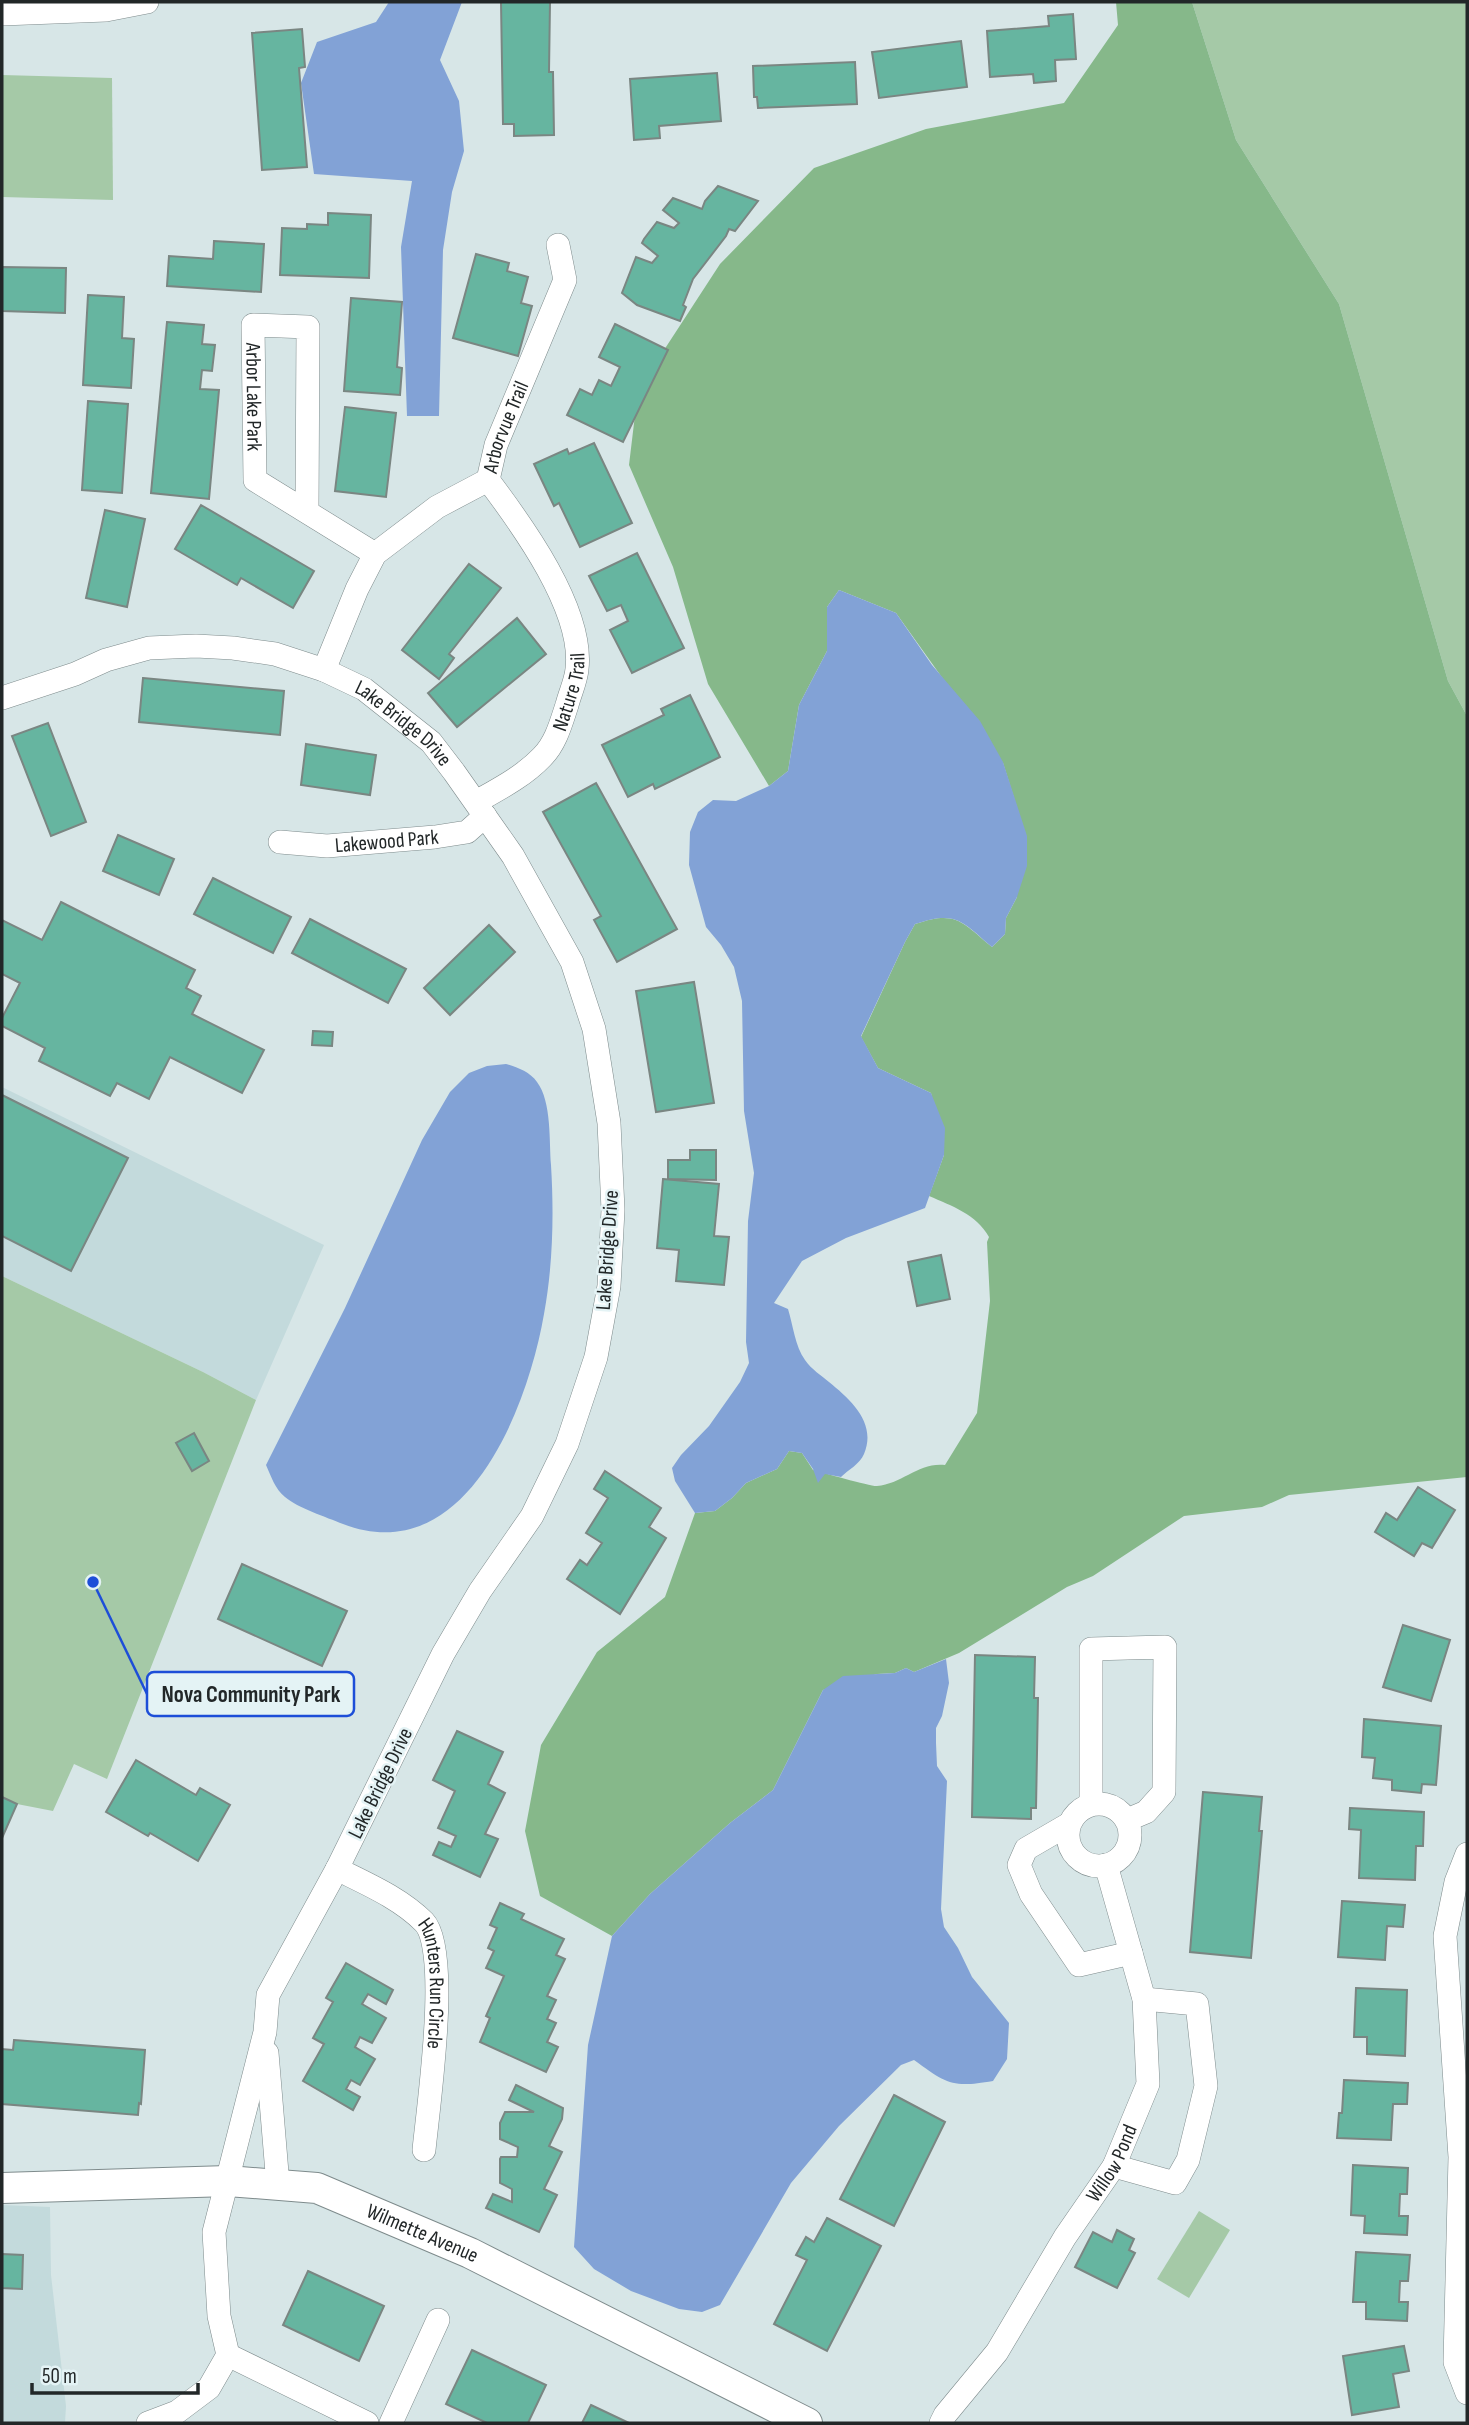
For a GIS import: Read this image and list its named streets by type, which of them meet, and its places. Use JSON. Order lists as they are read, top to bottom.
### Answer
{
  "streets": {
    "street": [
      "Arbor Lake Park",
      "Arborvue Trail",
      "Nature Trail",
      "Lake Bridge Drive",
      "Lakewood Park",
      "Hunters Run Circle",
      "Willow Pond",
      "Wilmette Avenue"
    ]
  },
  "crossings": [
    ["Arbor Lake Park", "Arborvue Trail"],
    ["Arborvue Trail", "Nature Trail"],
    ["Arborvue Trail", "Lake Bridge Drive"],
    ["Nature Trail", "Lake Bridge Drive"],
    ["Nature Trail", "Lakewood Park"],
    ["Lake Bridge Drive", "Lakewood Park"],
    ["Lake Bridge Drive", "Hunters Run Circle"],
    ["Lake Bridge Drive", "Wilmette Avenue"]
  ],
  "places": ["Nova Community Park"],
  "scale_bar": "50 m"
}
